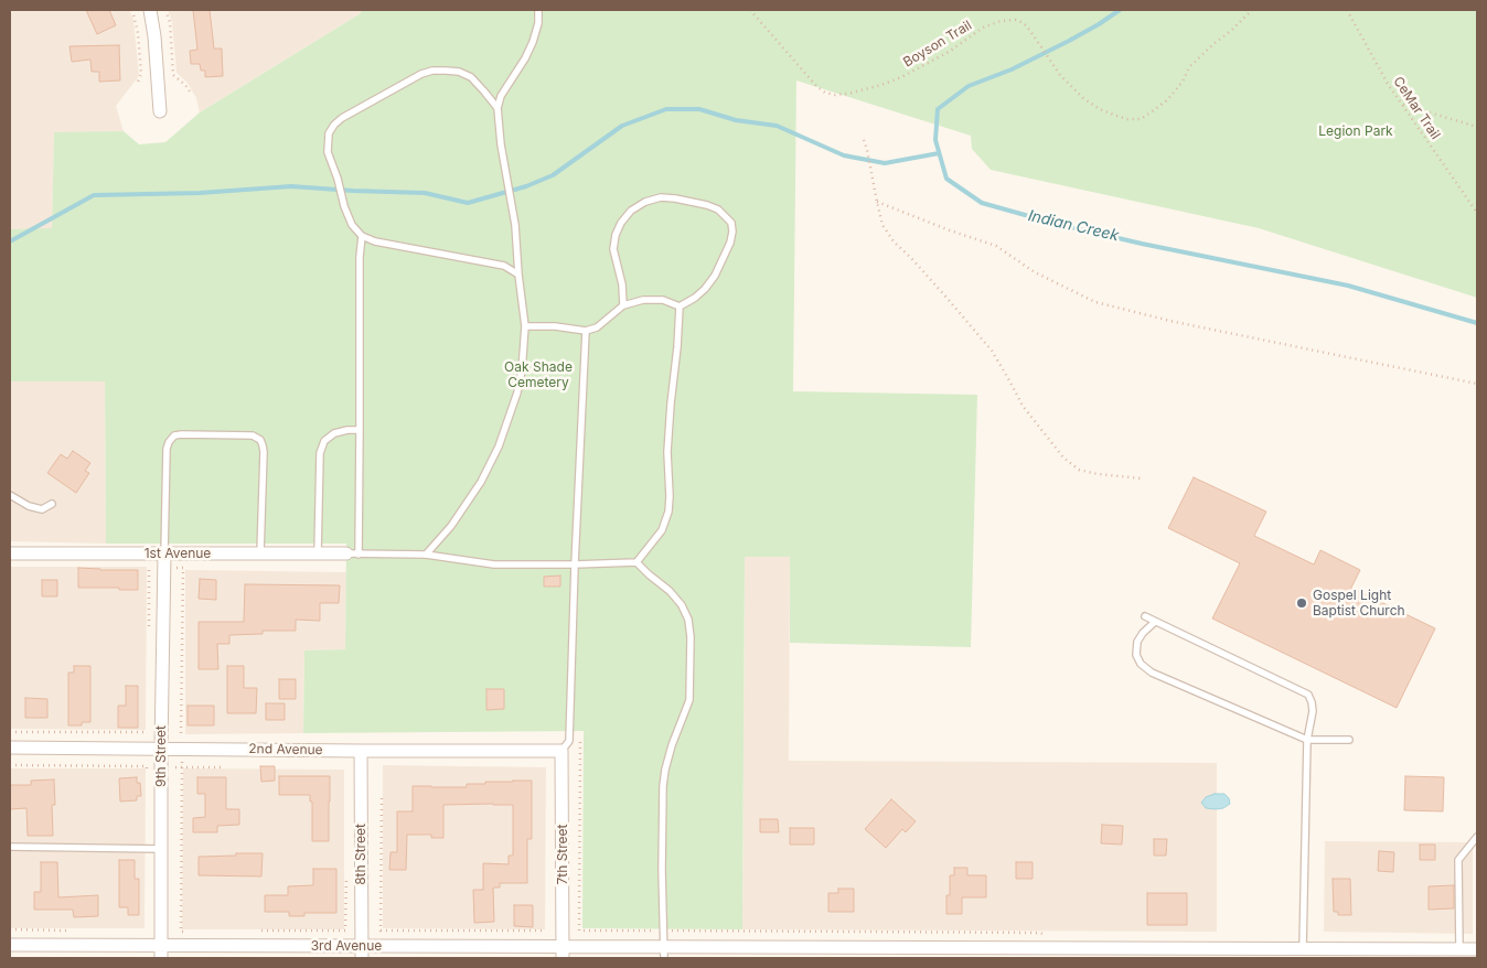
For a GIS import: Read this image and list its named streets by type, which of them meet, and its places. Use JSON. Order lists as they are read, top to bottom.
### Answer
{
  "streets": {
    "street": [
      "1st Avenue",
      "2nd Avenue",
      "9th Street",
      "8th Street",
      "7th Street",
      "3rd Avenue"
    ],
    "path": ["Boyson Trail", "CeMar Trail"]
  },
  "crossings": [
    ["1st Avenue", "9th Street"],
    ["2nd Avenue", "9th Street"],
    ["2nd Avenue", "8th Street"],
    ["2nd Avenue", "7th Street"],
    ["9th Street", "3rd Avenue"],
    ["8th Street", "3rd Avenue"],
    ["7th Street", "3rd Avenue"]
  ],
  "water": ["Indian Creek"],
  "parks": ["Legion Park", "Oak Shade Cemetery"],
  "places": ["Gospel Light Baptist Church"]
}
